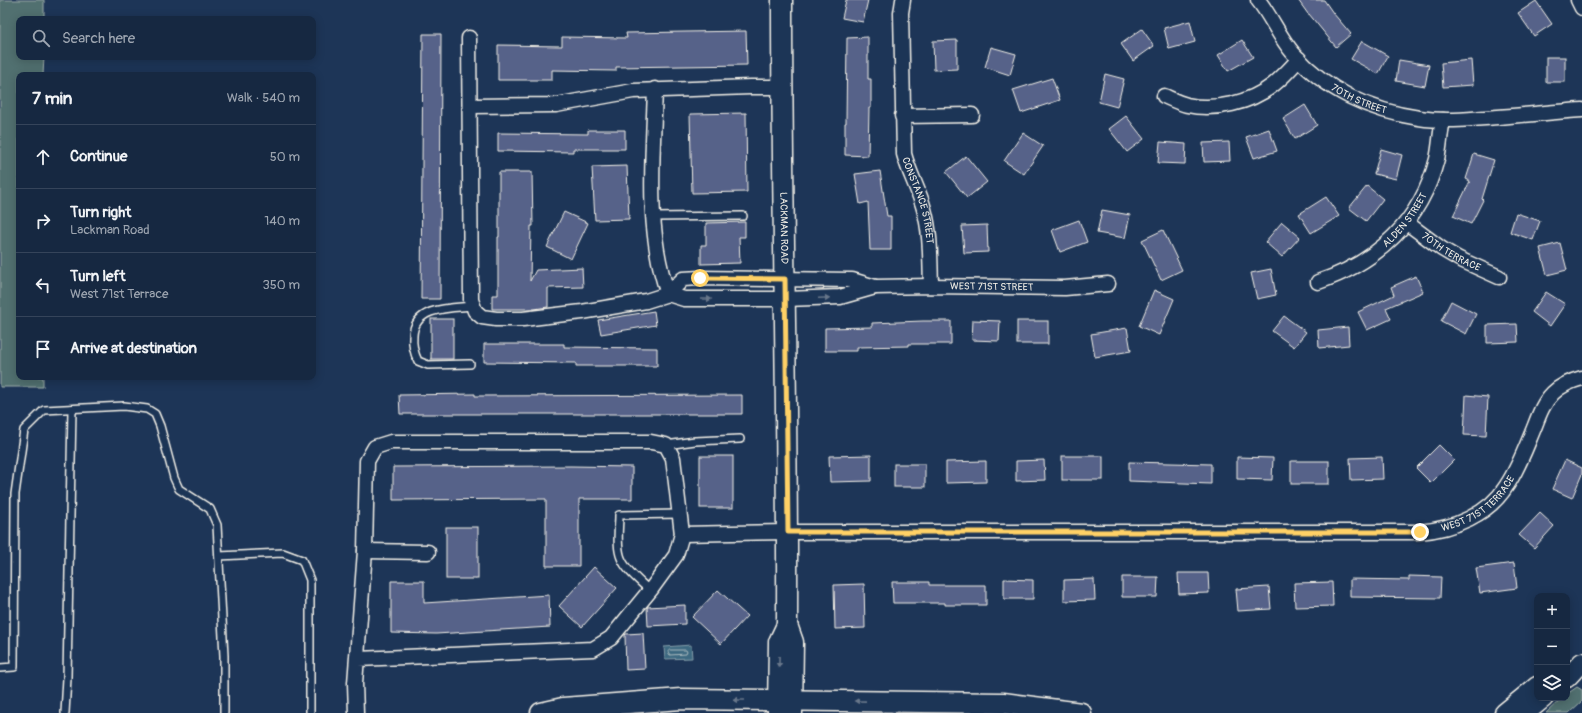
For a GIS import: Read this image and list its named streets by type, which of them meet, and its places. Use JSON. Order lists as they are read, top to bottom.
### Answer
{
  "streets": {
    "main road": ["LACKMAN ROAD"],
    "street": [
      "70TH STREET",
      "CONSTANCE STREET",
      "ALDEN STREET",
      "70TH TERRACE",
      "WEST 71ST STREET",
      "WEST 71ST TERRACE"
    ]
  },
  "crossings": [
    ["70TH STREET", "ALDEN STREET"],
    ["CONSTANCE STREET", "WEST 71ST STREET"],
    ["ALDEN STREET", "70TH TERRACE"],
    ["LACKMAN ROAD", "WEST 71ST STREET"],
    ["LACKMAN ROAD", "WEST 71ST TERRACE"]
  ],
  "page": {
    "search": "Search here",
    "heading": ["7 min", "Walk · 540 m"],
    "list": [
      ["Continue", "50 m"],
      ["Turn right", "Lackman Road", "140 m"],
      ["Turn left", "West 71st Terrace", "350 m"],
      "Arrive at destination"
    ],
    "map_buttons": ["+", "−"]
  }
}
